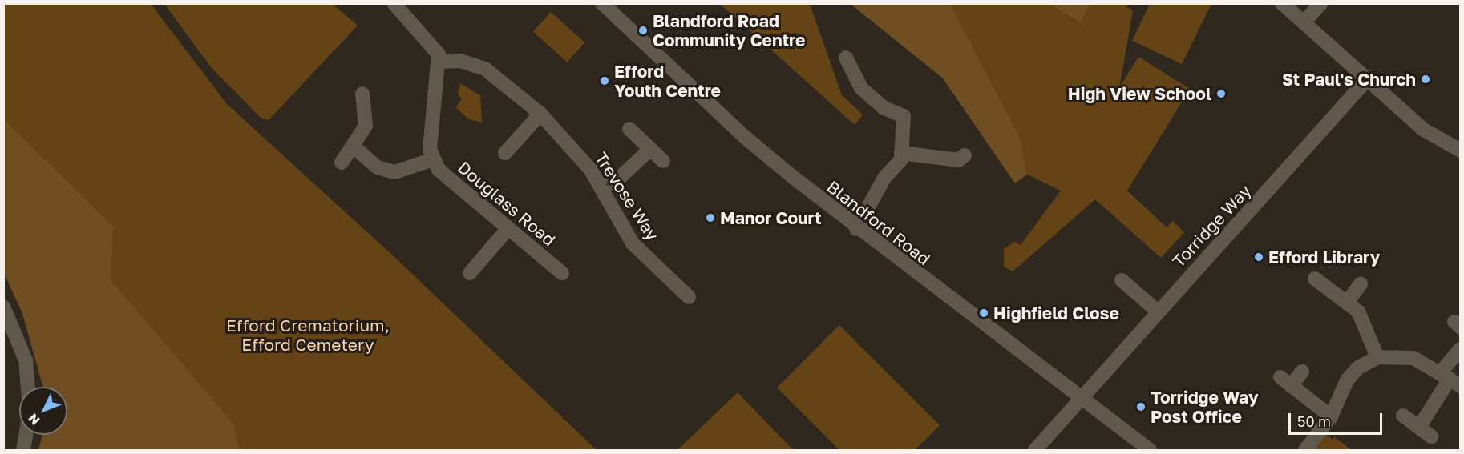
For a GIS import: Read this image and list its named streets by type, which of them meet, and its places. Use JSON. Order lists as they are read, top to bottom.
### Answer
{
  "streets": {
    "street": [
      "Trevose Way",
      "Douglass Road",
      "Blandford Road",
      "Torridge Way"
    ]
  },
  "crossings": [
    ["Trevose Way", "Douglass Road"],
    ["Blandford Road", "Torridge Way"]
  ],
  "parks": ["Efford Crematorium, Efford Cemetery"],
  "places": [
    "Blandford Road Community Centre",
    "St Paul's Church",
    "Efford Youth Centre",
    "High View School",
    "Manor Court",
    "Efford Library",
    "Highfield Close",
    "Torridge Way Post Office"
  ],
  "scale_bar": "50 m",
  "north": "bottom left"
}
